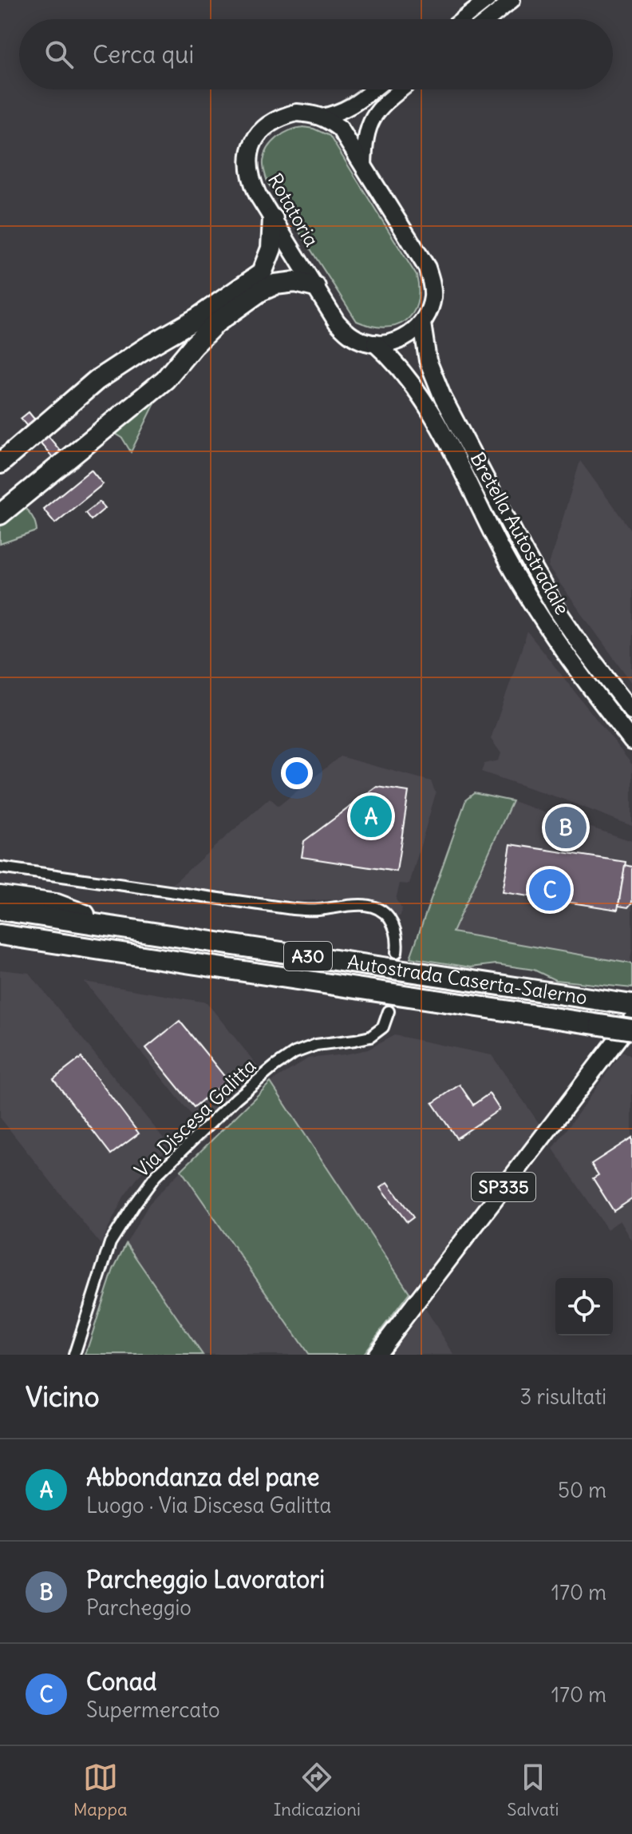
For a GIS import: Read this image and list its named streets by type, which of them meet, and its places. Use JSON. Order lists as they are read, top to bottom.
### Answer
{
  "streets": {
    "highway": ["A30", "Autostrada Caserta-Salerno"],
    "main road": ["Rotatoria", "Bretella Autostradale", "SP335"],
    "street": ["Via Discesa Galitta"]
  },
  "crossings": [
    ["Rotatoria", "Bretella Autostradale"]
  ],
  "page": {
    "search": "Cerca qui",
    "pins": ["A", "B", "C"],
    "heading": ["Vicino", "3 risultati"],
    "list": [
      {
        "mark": "A",
        "name": "Abbondanza del pane",
        "note": "Luogo · Via Discesa Galitta",
        "value": "50 m"
      },
      {
        "mark": "B",
        "name": "Parcheggio Lavoratori",
        "note": "Parcheggio",
        "value": "170 m"
      },
      {
        "mark": "C",
        "name": "Conad",
        "note": "Supermercato",
        "value": "170 m"
      }
    ],
    "nav": ["Mappa", "Indicazioni", "Salvati"]
  }
}
